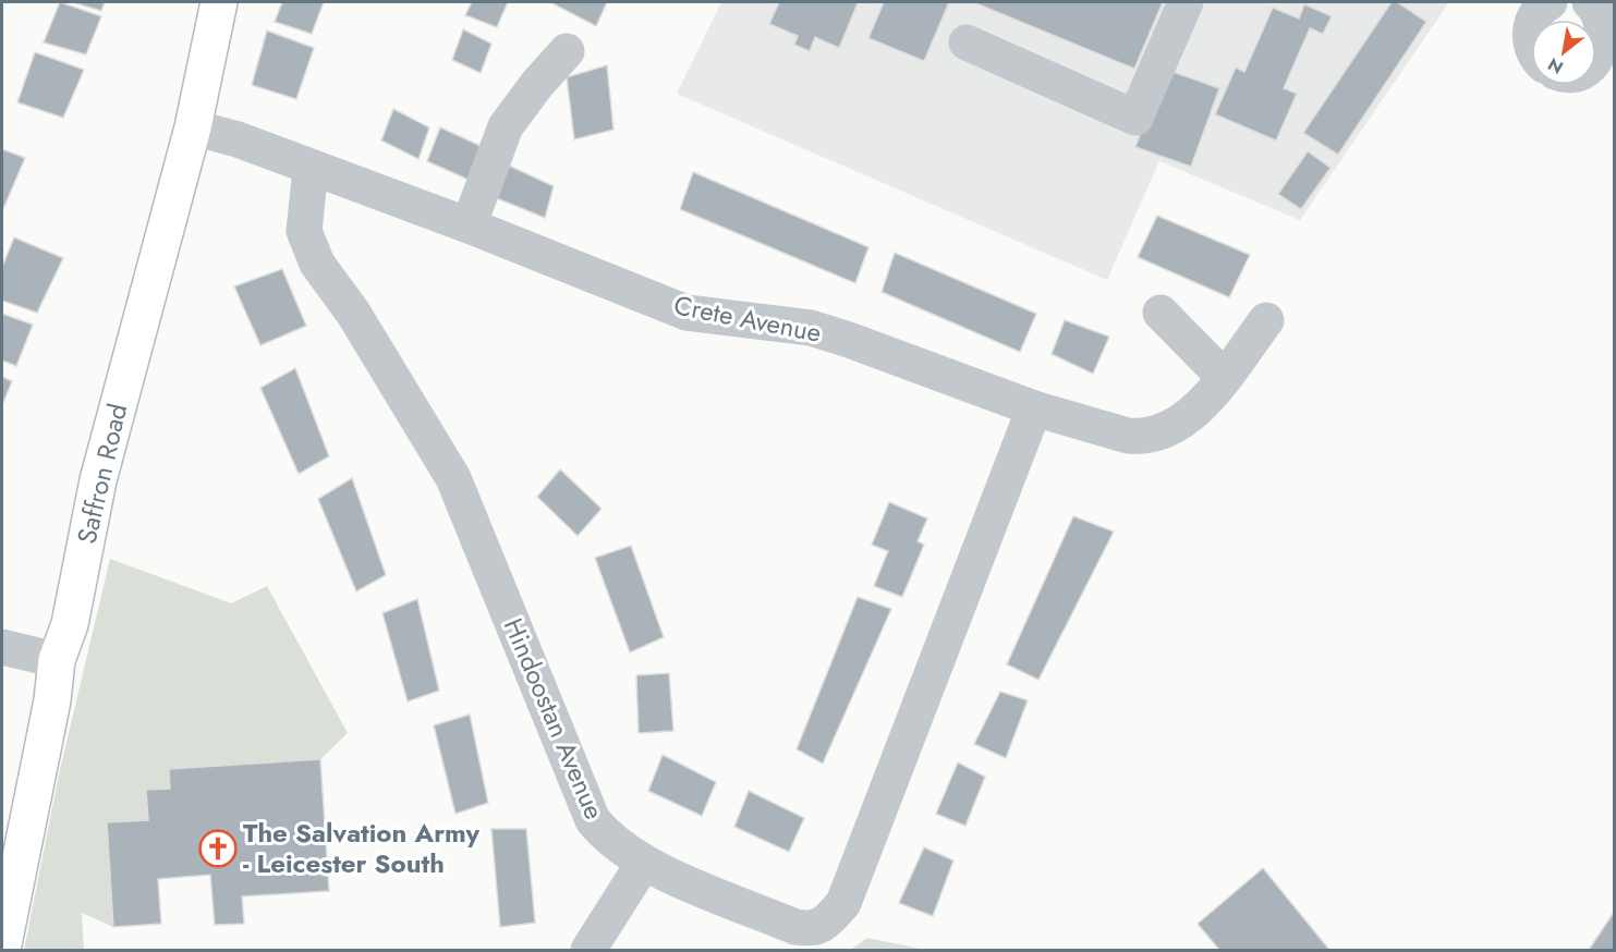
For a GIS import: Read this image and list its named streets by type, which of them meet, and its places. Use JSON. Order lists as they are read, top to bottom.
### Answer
{
  "streets": {
    "main road": ["Saffron Road"],
    "street": ["Crete Avenue", "Hindoostan Avenue"]
  },
  "crossings": [
    ["Crete Avenue", "Saffron Road"],
    ["Crete Avenue", "Hindoostan Avenue"]
  ],
  "places": {
    "church": ["The Salvation Army - Leicester South"]
  },
  "north": "bottom left"
}
